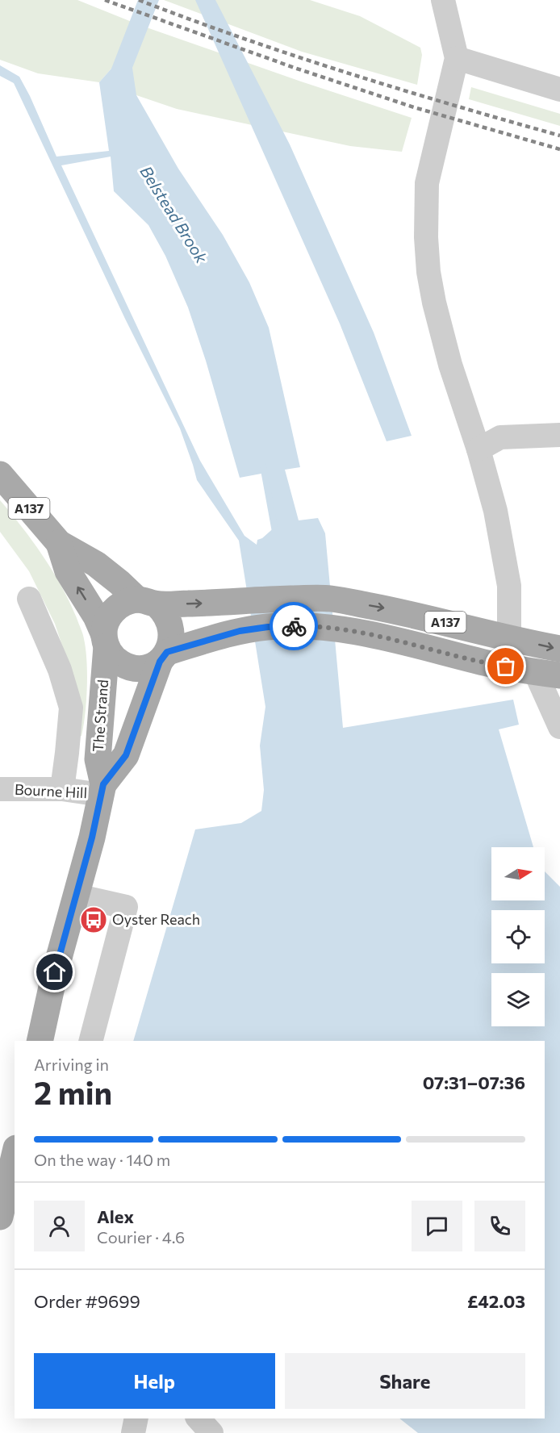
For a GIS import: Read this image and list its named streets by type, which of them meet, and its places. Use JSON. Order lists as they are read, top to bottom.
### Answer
{
  "streets": {
    "main road": ["A137", "The Strand"],
    "street": ["Bourne Hill"]
  },
  "crossings": [
    ["A137", "The Strand"],
    ["The Strand", "Bourne Hill"]
  ],
  "water": ["Belstead Brook"],
  "places": {
    "bus stop": ["Oyster Reach"]
  },
  "north": "right",
  "page": {
    "heading": ["2 min", "Arriving in", "07:31–07:36"],
    "panel": [
      "Alex",
      "Courier · 4.6",
      "Order #9699",
      "£42.03"
    ],
    "bar": "On the way · 140 m",
    "buttons": ["Help", "Share"]
  }
}
